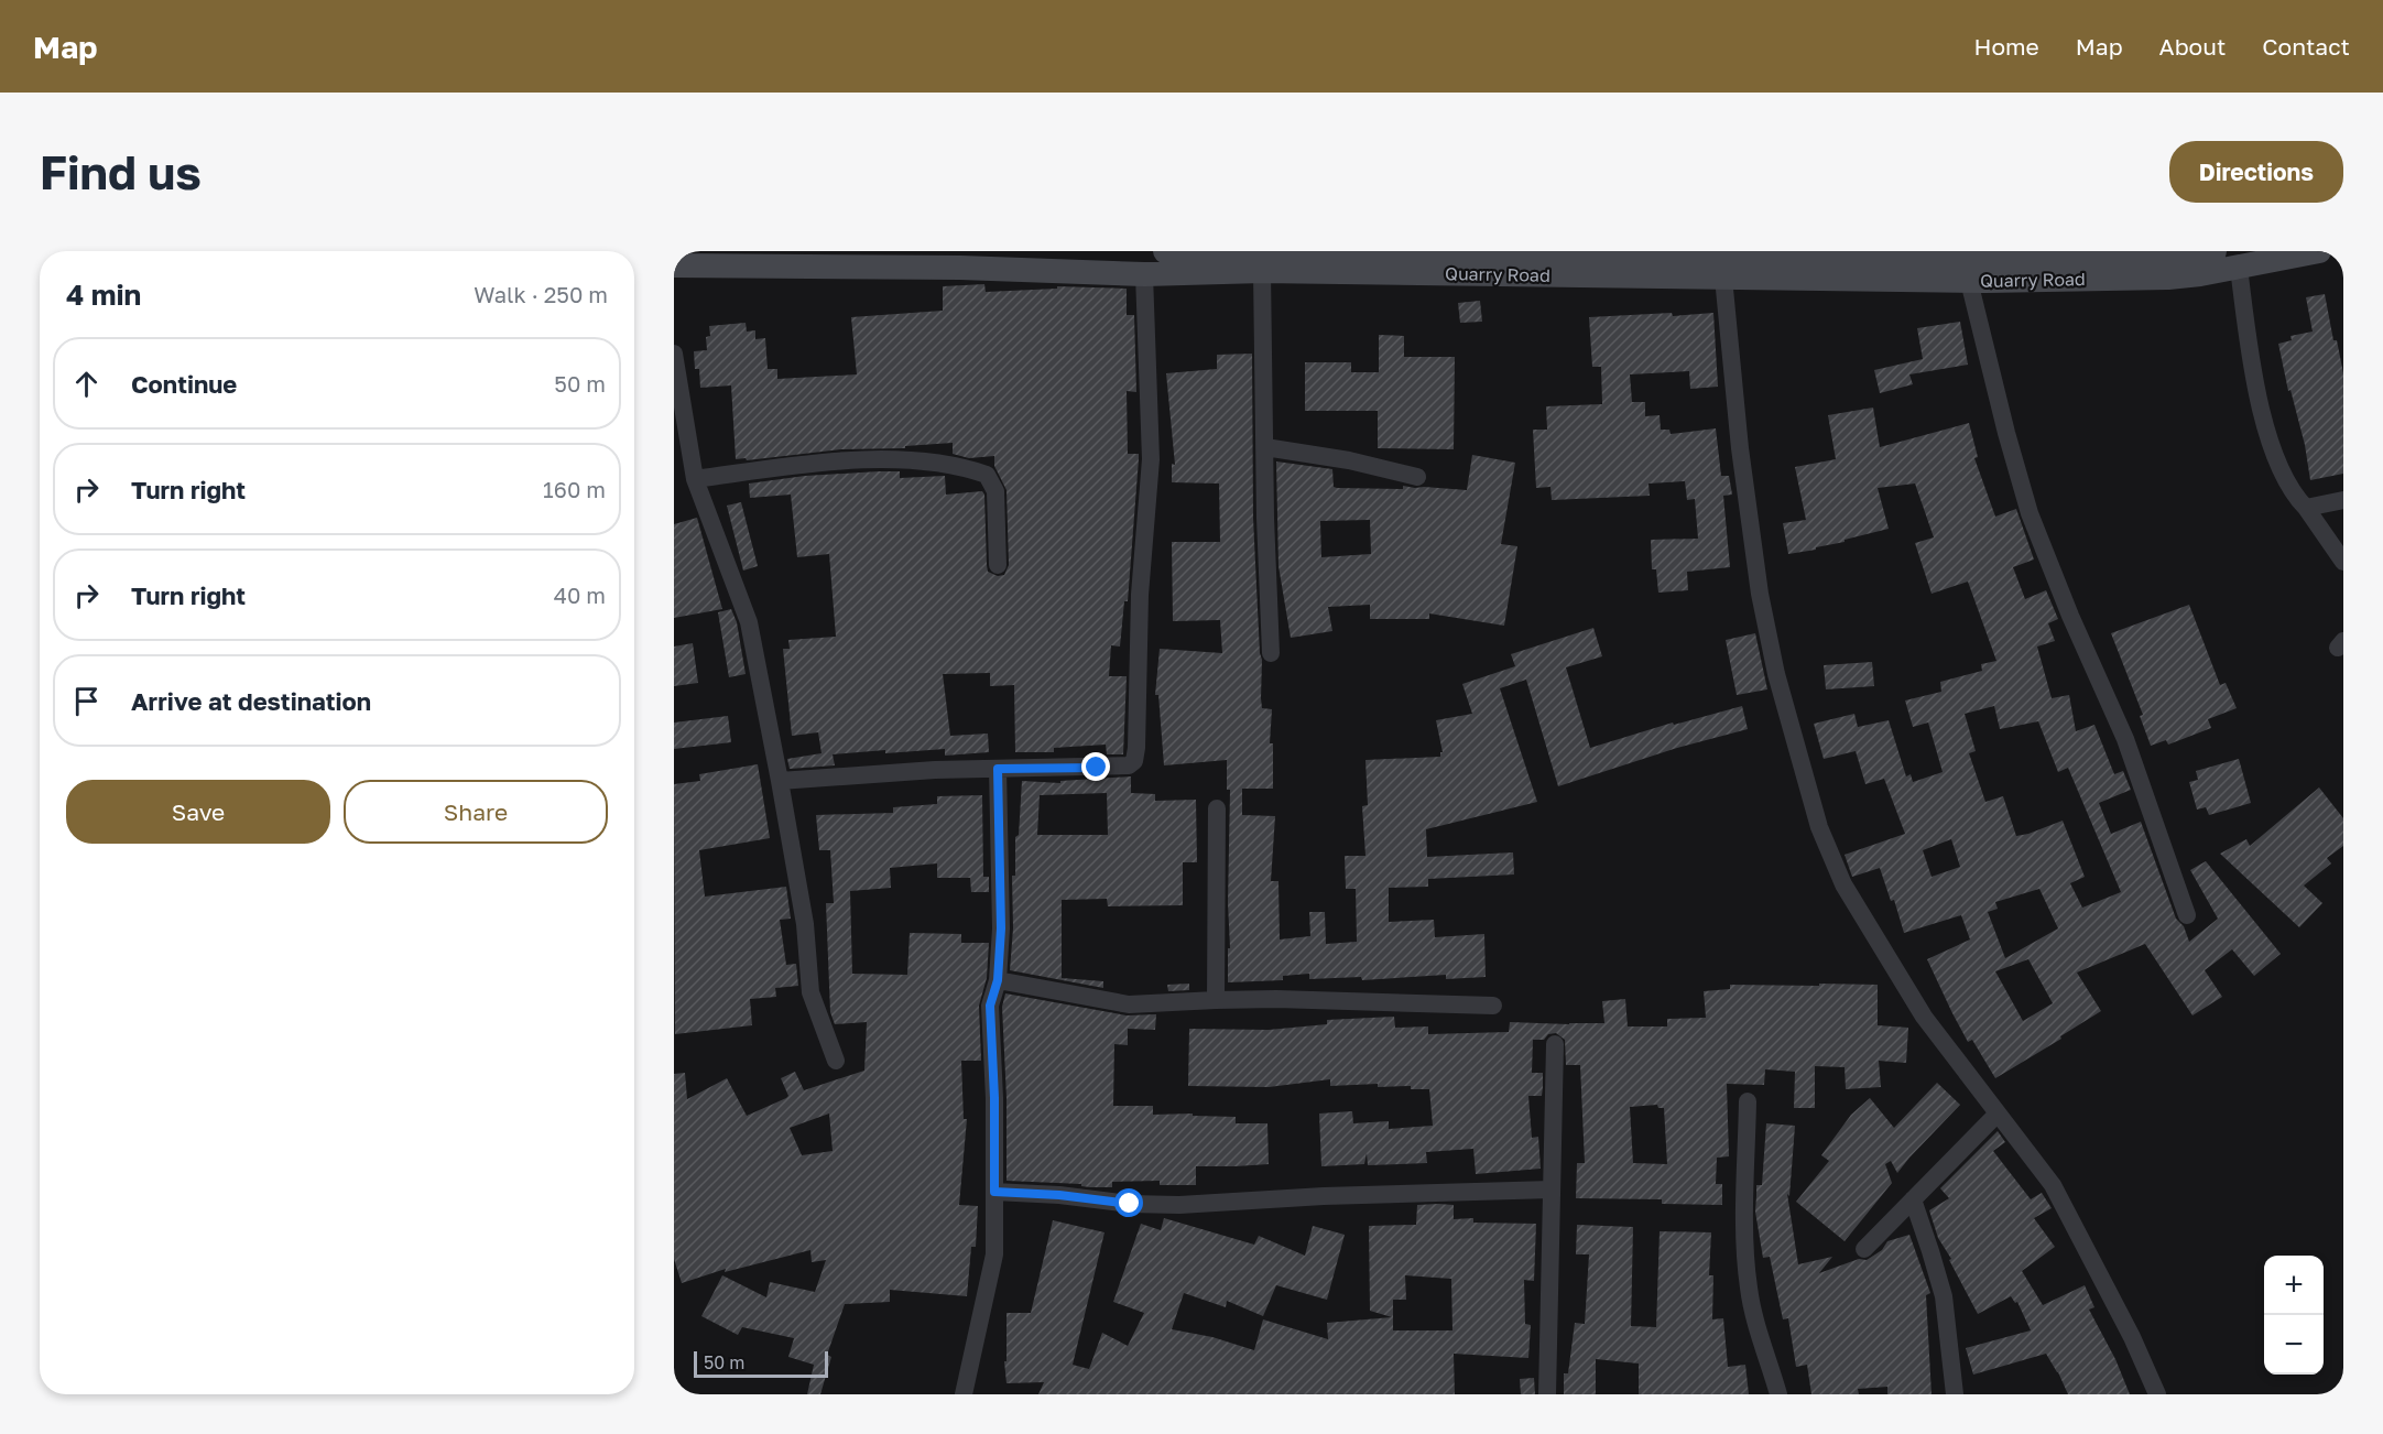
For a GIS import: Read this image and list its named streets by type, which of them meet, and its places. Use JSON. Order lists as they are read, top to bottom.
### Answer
{
  "streets": {
    "main road": ["Quarry Road"]
  },
  "scale_bar": "50 m",
  "page": {
    "header": "Map",
    "nav": [
      "Home",
      "Map",
      "About",
      "Contact"
    ],
    "buttons": [
      "Directions",
      ["Save", "Share"]
    ],
    "title": "Find us",
    "heading": ["4 min", "Walk · 250 m"],
    "list": [
      ["Continue", "50 m"],
      ["Turn right", "160 m"],
      ["Turn right", "40 m"],
      "Arrive at destination"
    ],
    "map_buttons": ["+", "−"],
    "scale": "50 m"
  }
}
